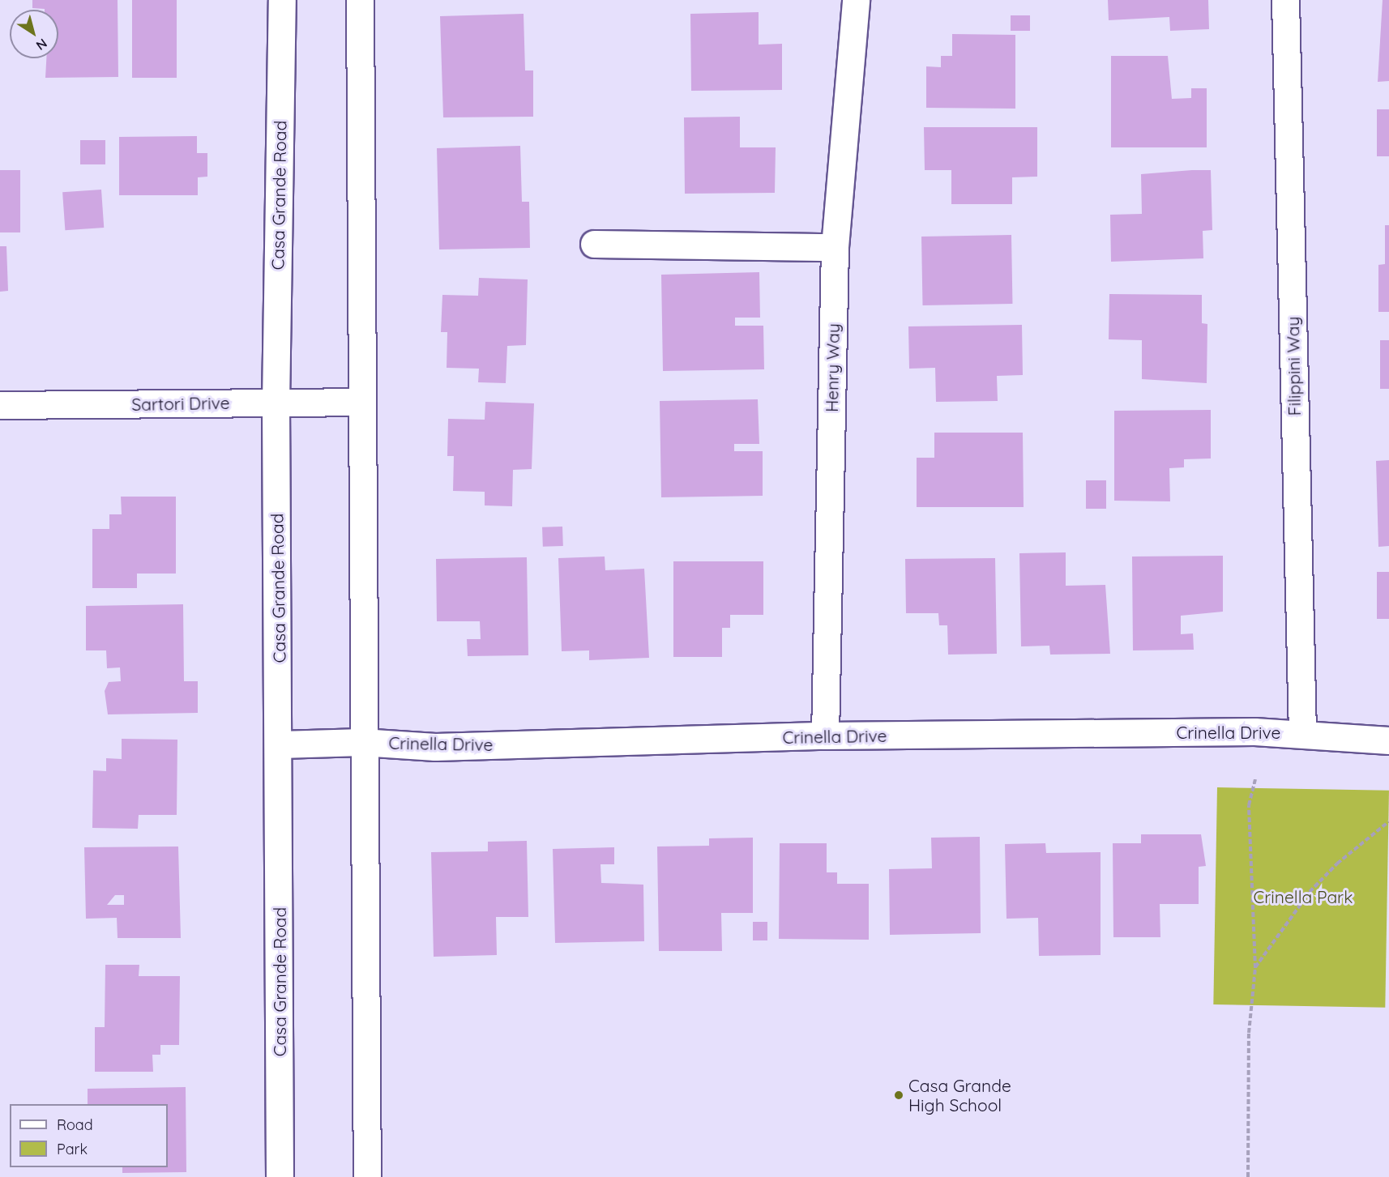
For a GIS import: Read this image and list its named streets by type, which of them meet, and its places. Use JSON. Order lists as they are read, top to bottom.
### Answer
{
  "streets": {
    "street": [
      "Casa Grande Road",
      "Filippini Way",
      "Henry Way",
      "Sartori Drive",
      "Crinella Drive"
    ]
  },
  "crossings": [
    ["Casa Grande Road", "Sartori Drive"],
    ["Casa Grande Road", "Crinella Drive"],
    ["Filippini Way", "Crinella Drive"],
    ["Henry Way", "Crinella Drive"]
  ],
  "parks": ["Crinella Park"],
  "places": ["Casa Grande High School"],
  "legend": ["Road", "Park"],
  "north": "bottom right"
}
